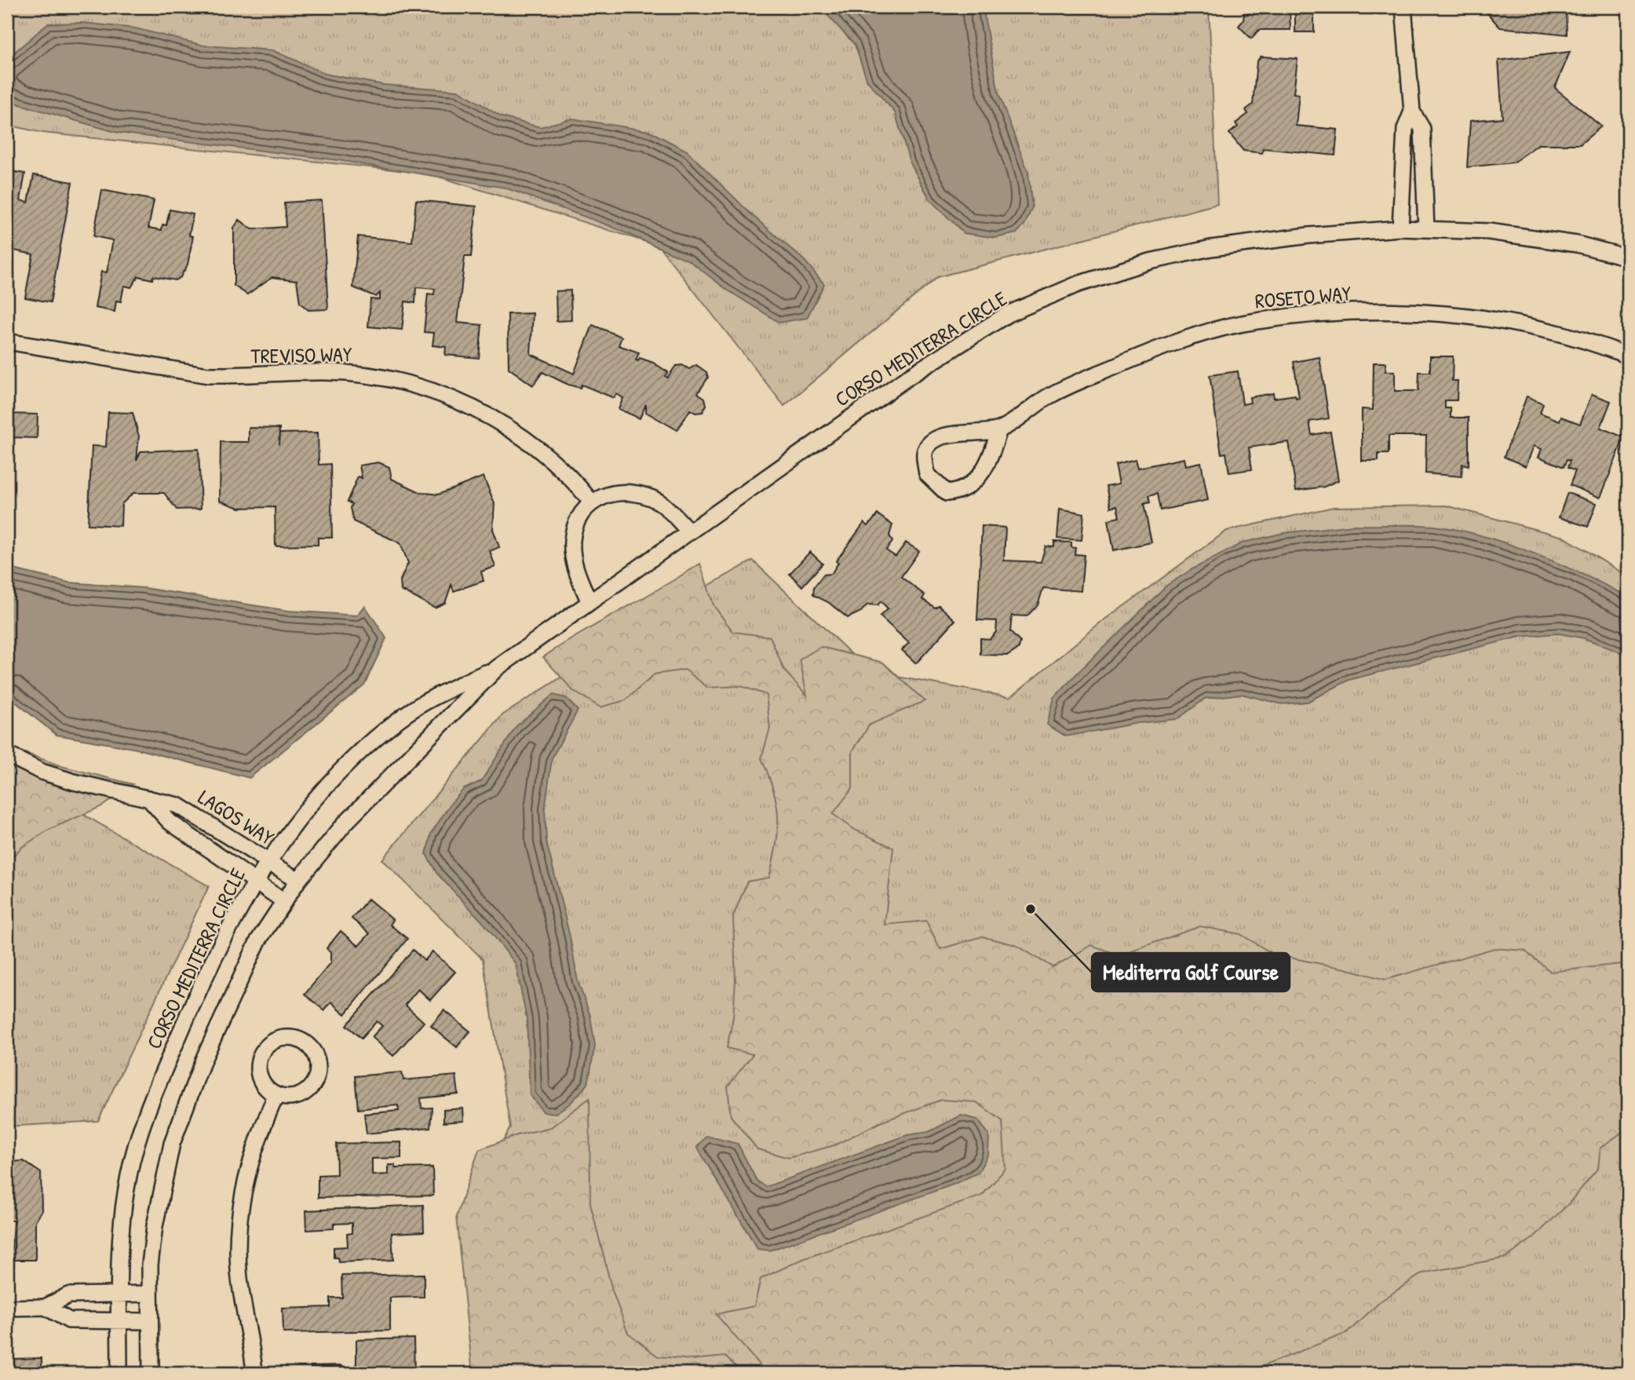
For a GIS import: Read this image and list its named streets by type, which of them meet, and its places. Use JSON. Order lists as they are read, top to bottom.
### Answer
{
  "streets": {
    "street": [
      "ROSETO WAY",
      "CORSO MEDITERRA CIRCLE",
      "TREVISO WAY",
      "LAGOS WAY"
    ]
  },
  "crossings": [
    ["CORSO MEDITERRA CIRCLE", "LAGOS WAY"]
  ],
  "places": ["Mediterra Golf Course"]
}
